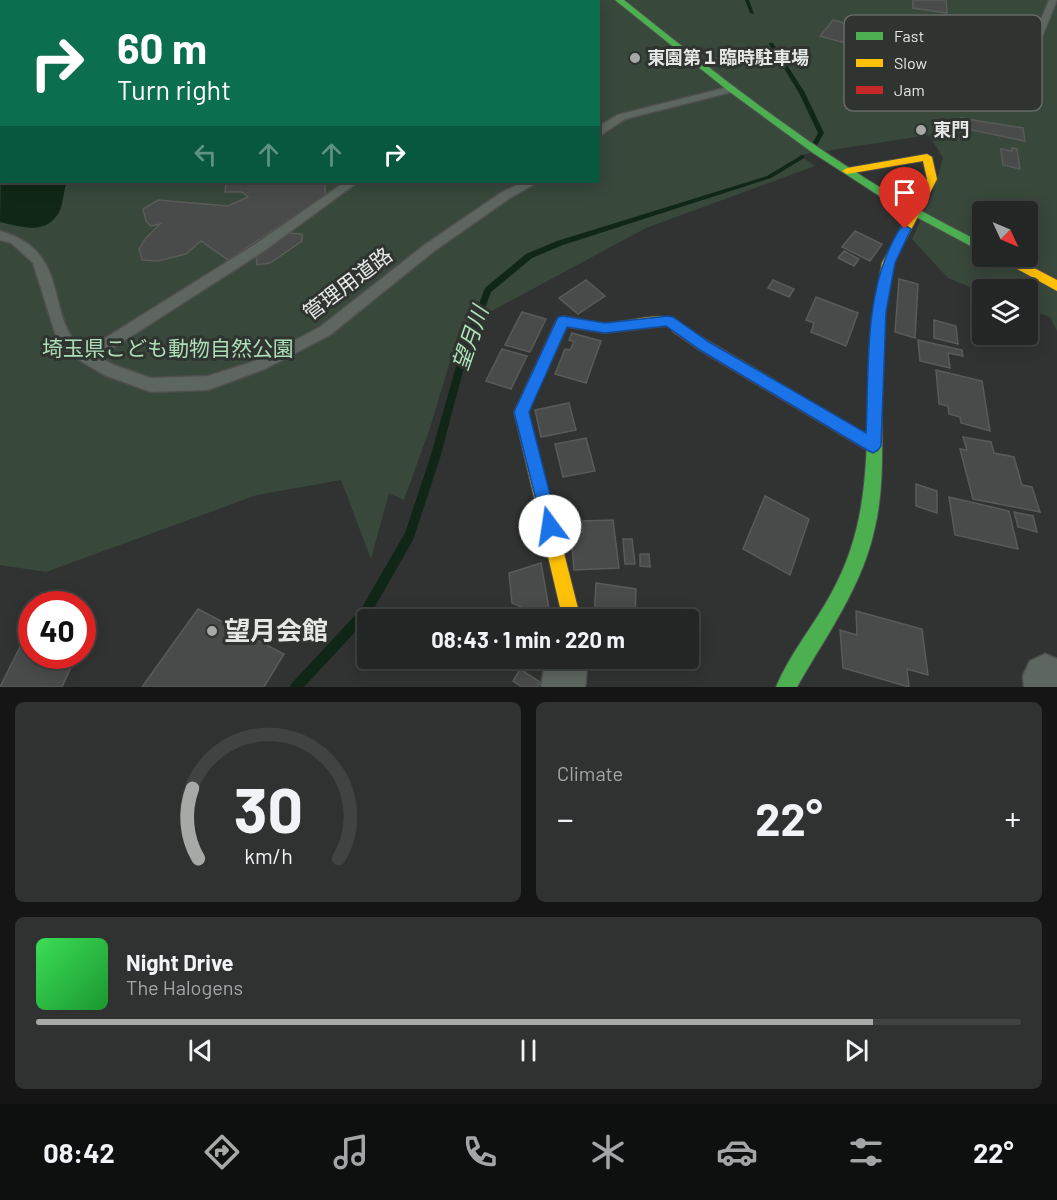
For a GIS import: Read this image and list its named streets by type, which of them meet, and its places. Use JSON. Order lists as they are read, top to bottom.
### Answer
{
  "streets": {
    "lane": ["管理用道路"]
  },
  "water": ["望月川"],
  "parks": ["埼玉県こども動物自然公園"],
  "places": ["東園第１臨時駐車場", "東門", "望月会館"],
  "legend": ["Fast", "Slow", "Jam"],
  "north": "bottom right",
  "page": {
    "turn": ["60 m", "Turn right"],
    "limit": "40",
    "trip": "08:43 · 1 min · 220 m",
    "tile": "Climate",
    "heat": ["−", "22°", "+"],
    "song": ["Night Drive", "The Halogens"],
    "tabs": ["08:42", "22°"],
    "gauge": ["30", "km/h"]
  }
}
